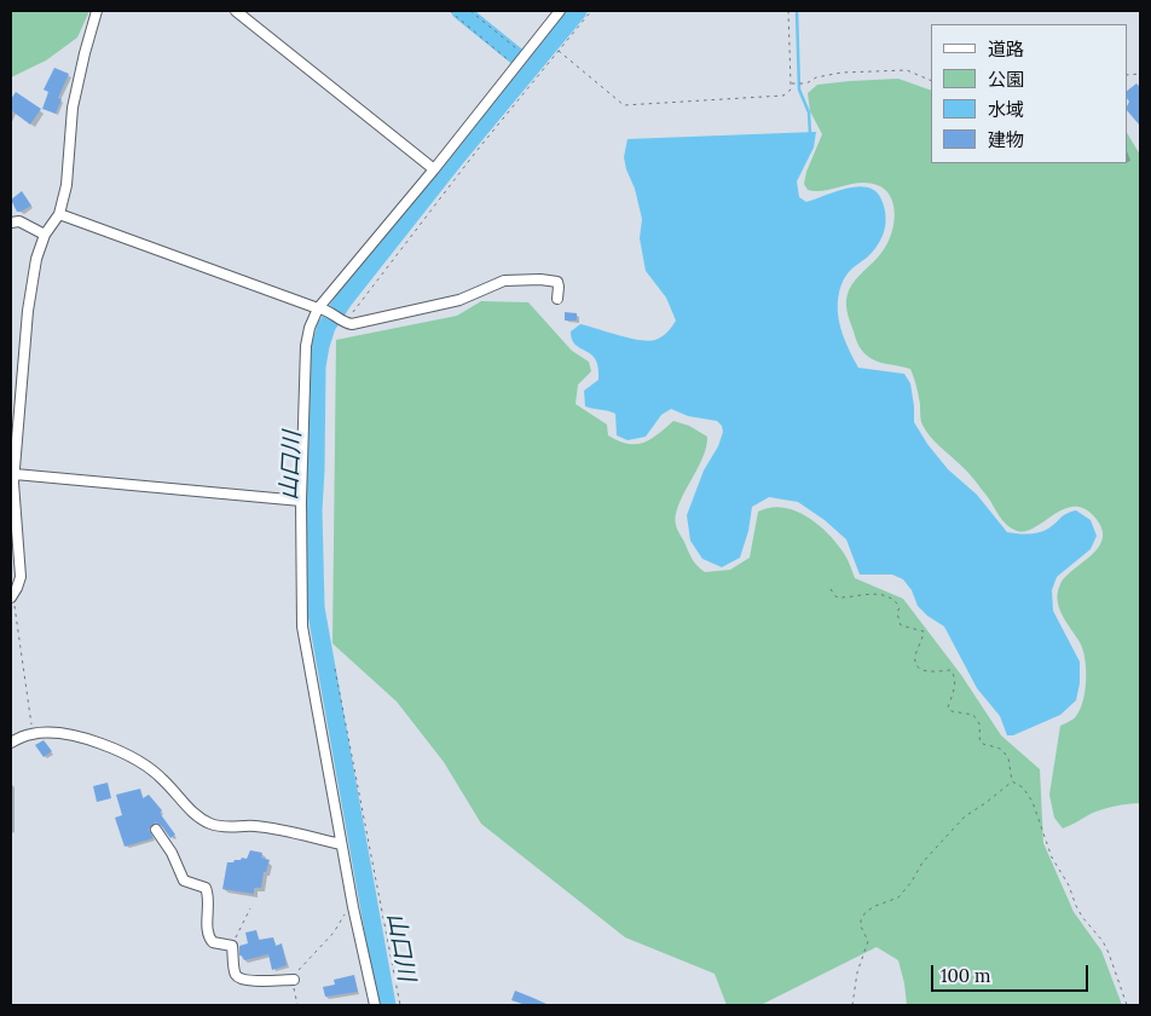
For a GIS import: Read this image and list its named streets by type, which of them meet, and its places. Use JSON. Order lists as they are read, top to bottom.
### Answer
{
  "water": ["山口川"],
  "legend": [
    "道路",
    "公園",
    "水域",
    "建物"
  ],
  "scale_bar": "100 m"
}
